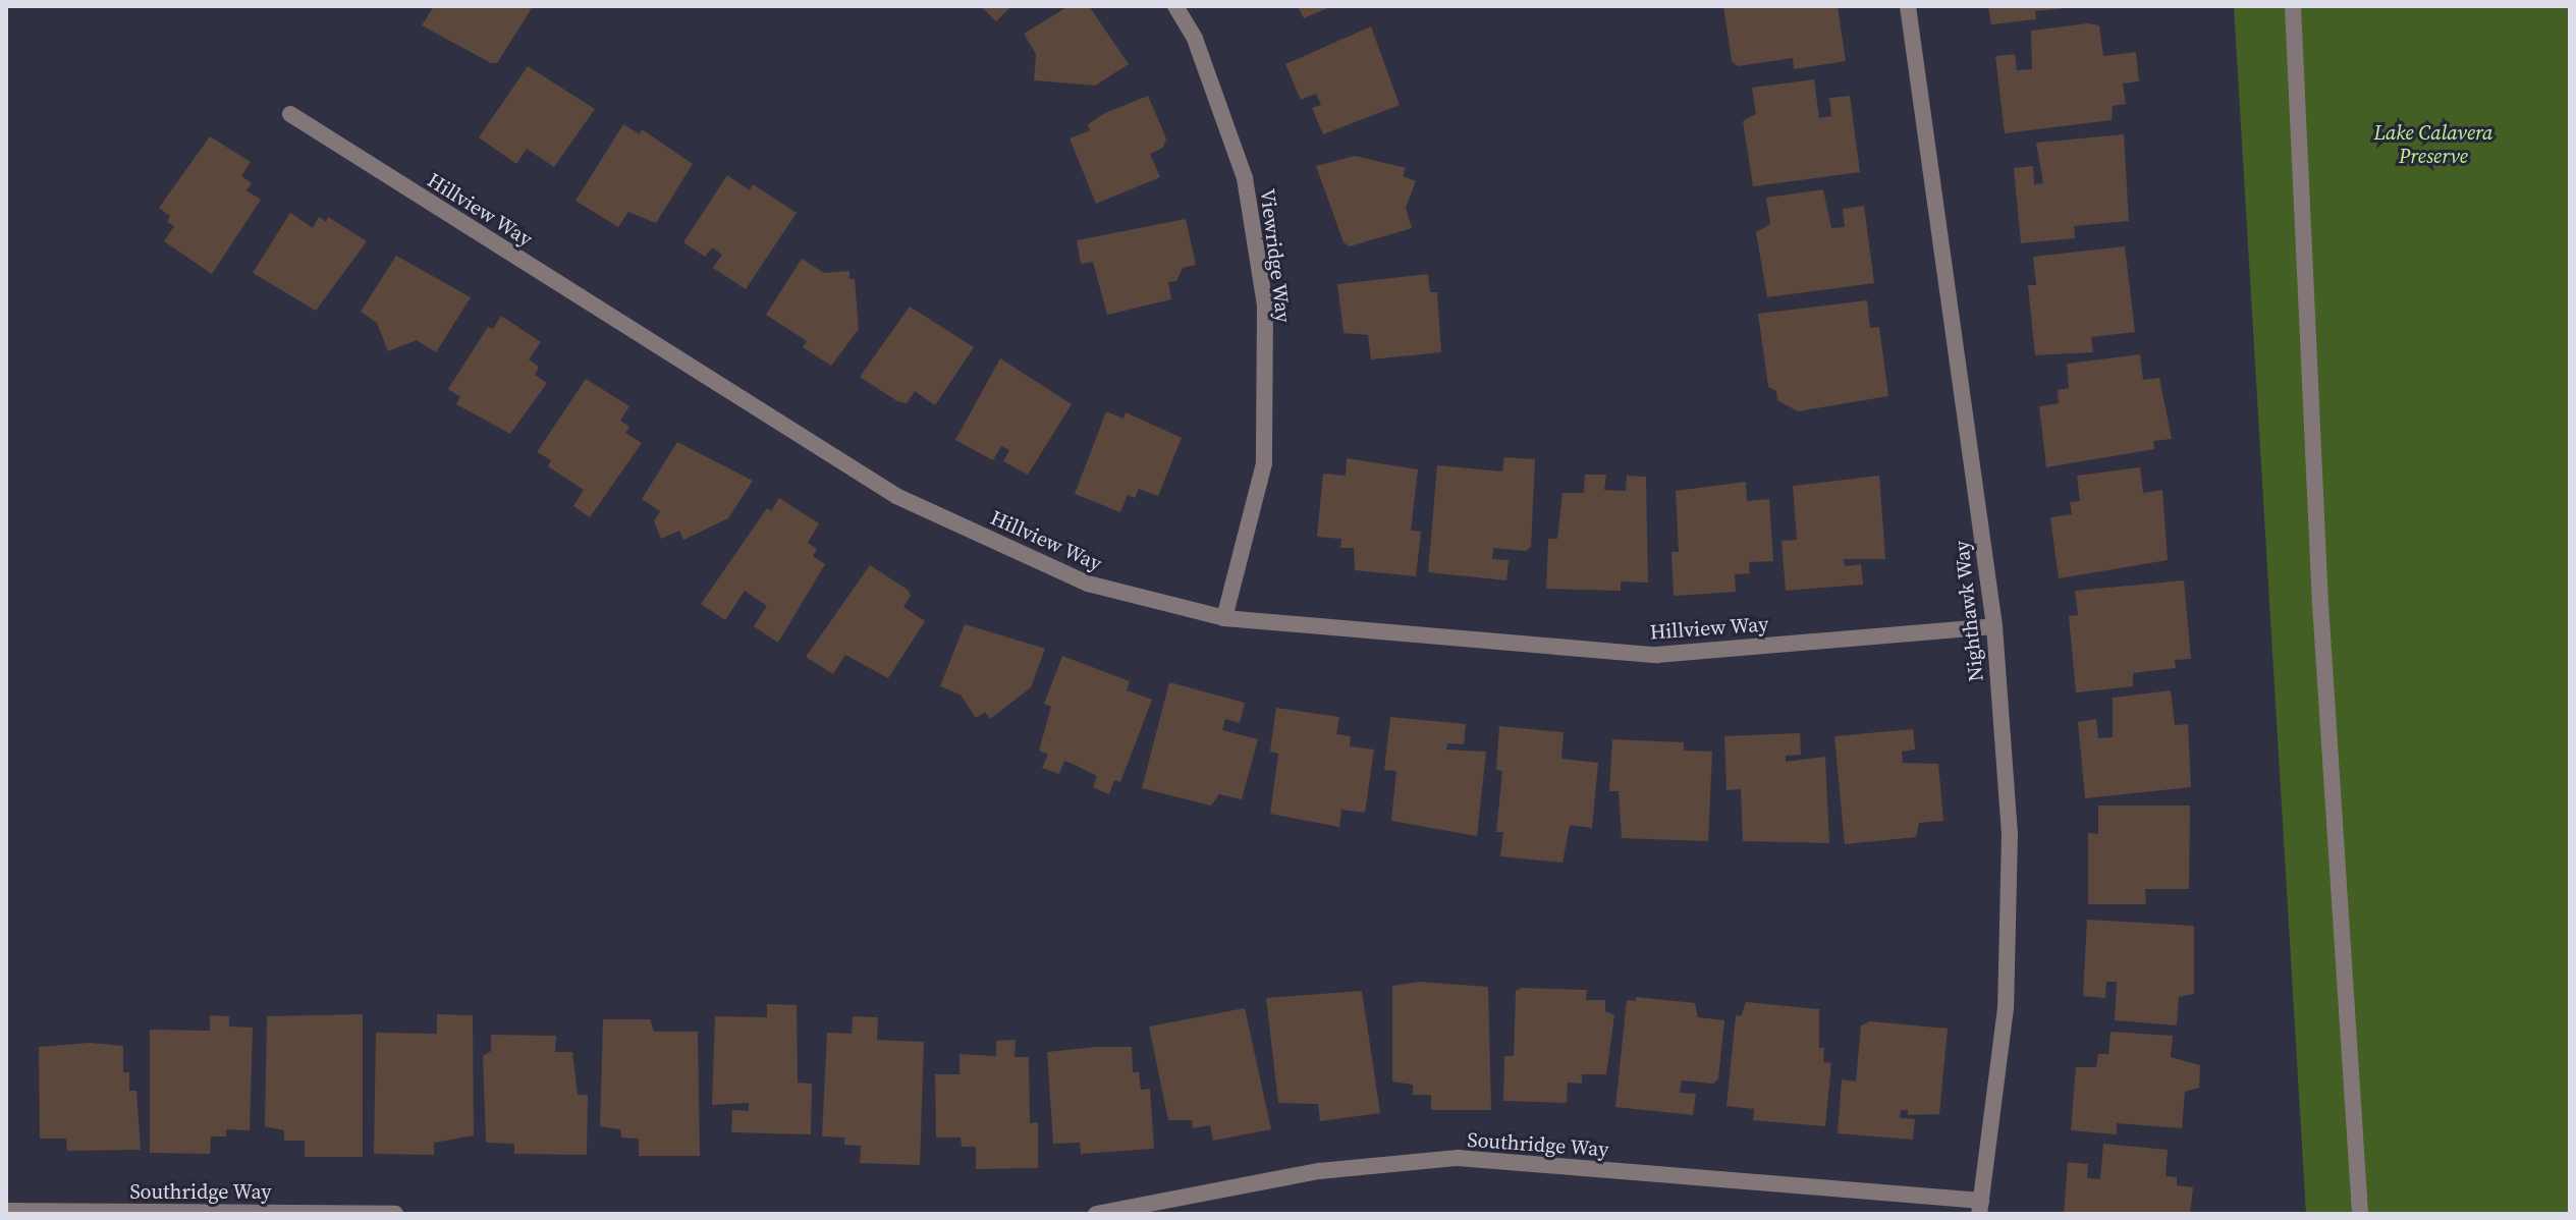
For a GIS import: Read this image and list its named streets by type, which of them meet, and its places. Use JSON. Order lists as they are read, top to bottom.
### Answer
{
  "streets": {
    "street": [
      "Hillview Way",
      "Viewridge Way",
      "Nighthawk Way",
      "Southridge Way"
    ]
  },
  "crossings": [
    ["Hillview Way", "Viewridge Way"],
    ["Hillview Way", "Nighthawk Way"],
    ["Nighthawk Way", "Southridge Way"]
  ],
  "parks": ["Lake Calavera Preserve"]
}
